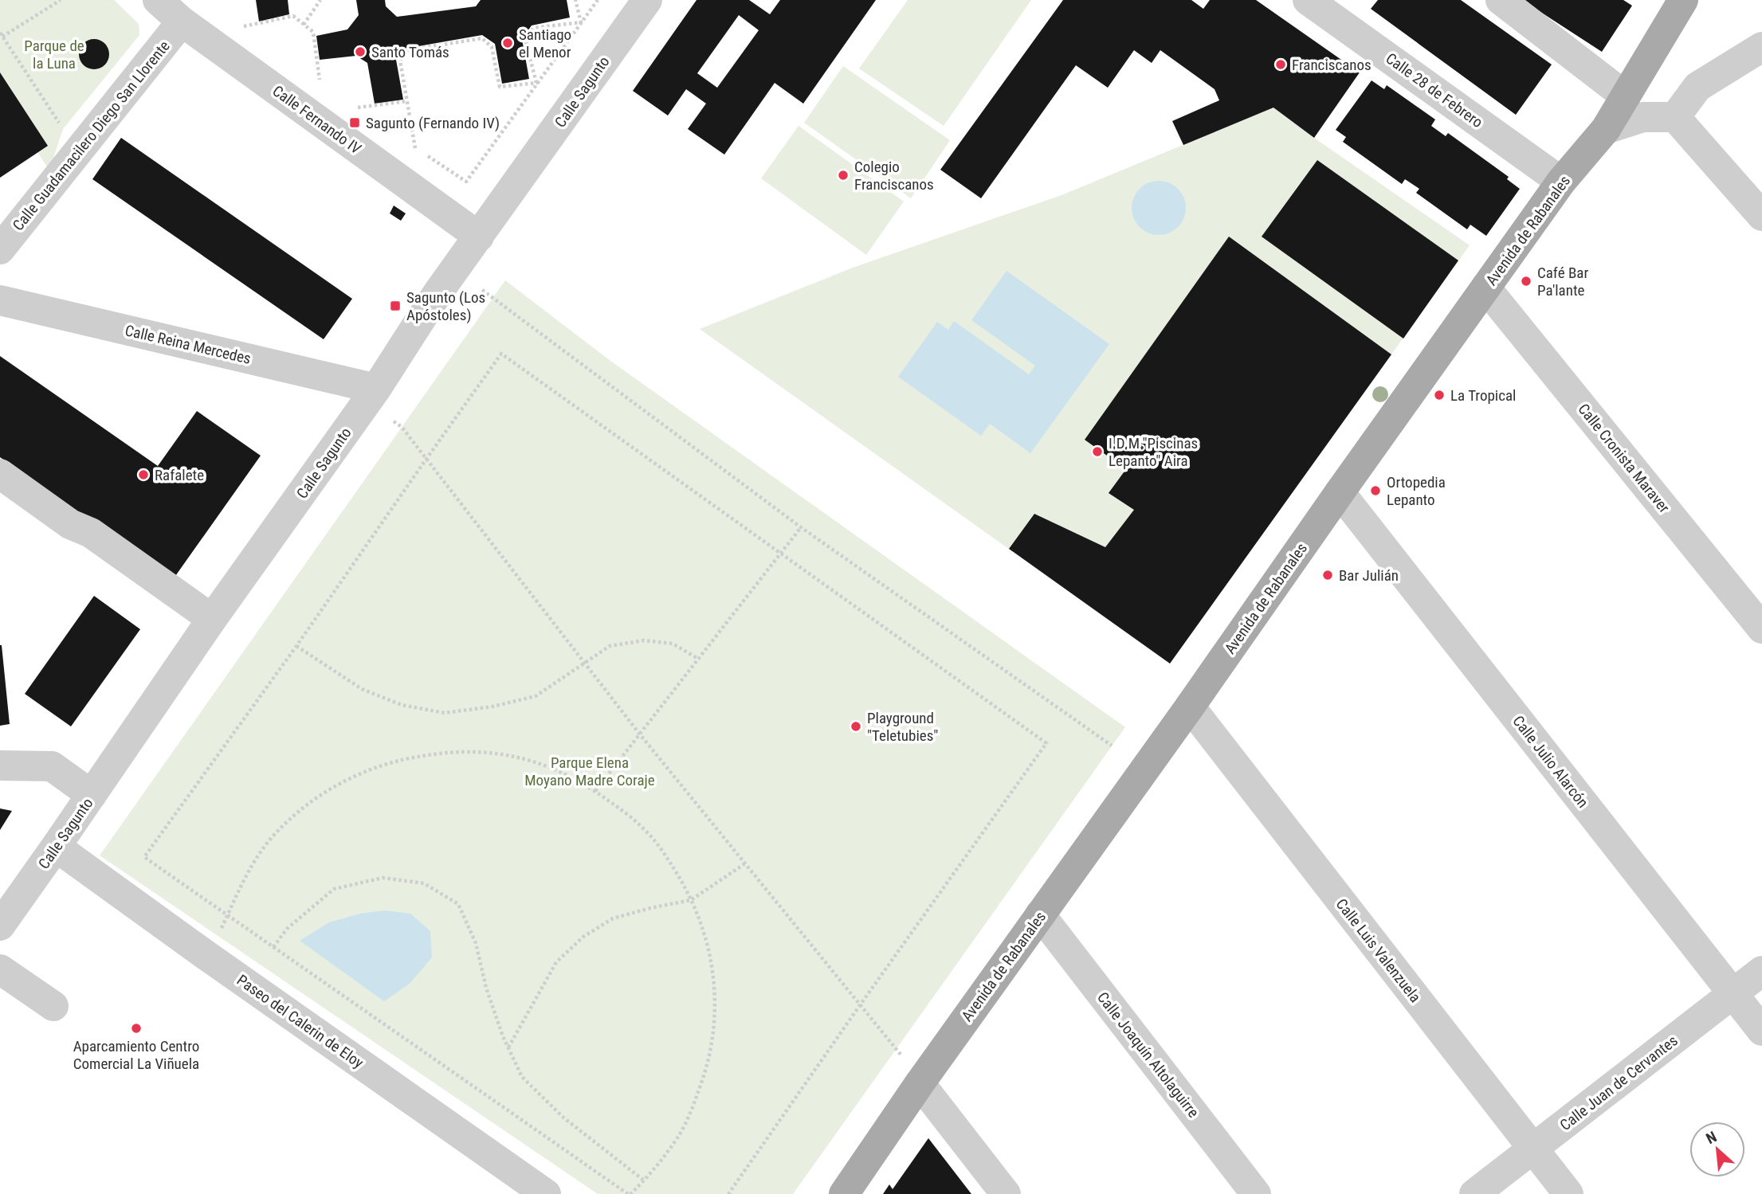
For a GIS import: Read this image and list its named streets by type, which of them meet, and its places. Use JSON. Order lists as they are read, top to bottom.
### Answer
{
  "streets": {
    "main road": ["Avenida de Rabanales"],
    "street": [
      "Calle 28 de Febrero",
      "Calle Sagunto",
      "Calle Fernando IV",
      "Calle Guadamacilero Diego San Llorente",
      "Calle Reina Mercedes",
      "Calle Cronista Maraver",
      "Calle Julio Alarcón",
      "Calle Luis Valenzuela",
      "Paseo del Calerin de Eloy",
      "Calle Joaquín Altolaguirre",
      "Calle Juan de Cervantes"
    ]
  },
  "crossings": [
    ["Calle 28 de Febrero", "Avenida de Rabanales"],
    ["Calle Sagunto", "Calle Fernando IV"],
    ["Calle Sagunto", "Calle Reina Mercedes"],
    ["Calle Sagunto", "Paseo del Calerin de Eloy"],
    ["Calle Fernando IV", "Calle Guadamacilero Diego San Llorente"],
    ["Avenida de Rabanales", "Calle Cronista Maraver"],
    ["Avenida de Rabanales", "Calle Julio Alarcón"],
    ["Avenida de Rabanales", "Calle Luis Valenzuela"],
    ["Avenida de Rabanales", "Calle Joaquín Altolaguirre"],
    ["Calle Julio Alarcón", "Calle Juan de Cervantes"],
    ["Calle Luis Valenzuela", "Calle Juan de Cervantes"]
  ],
  "parks": ["Parque de la Luna", "Parque Elena Moyano Madre Coraje"],
  "places": {
    "other": [
      "Santiago el Menor",
      "Santo Tomás",
      "Franciscanos",
      "Colegio Franciscanos",
      "Café Bar Pa'lante",
      "La Tropical",
      "I.D.M.\"Piscinas Lepanto\" Aira",
      "Rafalete",
      "Ortopedia Lepanto",
      "Bar Julián",
      "Playground \"Teletubies\"",
      "Aparcamiento Centro Comercial La Viñuela"
    ],
    "transit": ["Sagunto (Fernando IV)", "Sagunto (Los Apóstoles)"]
  },
  "north": "top left"
}
